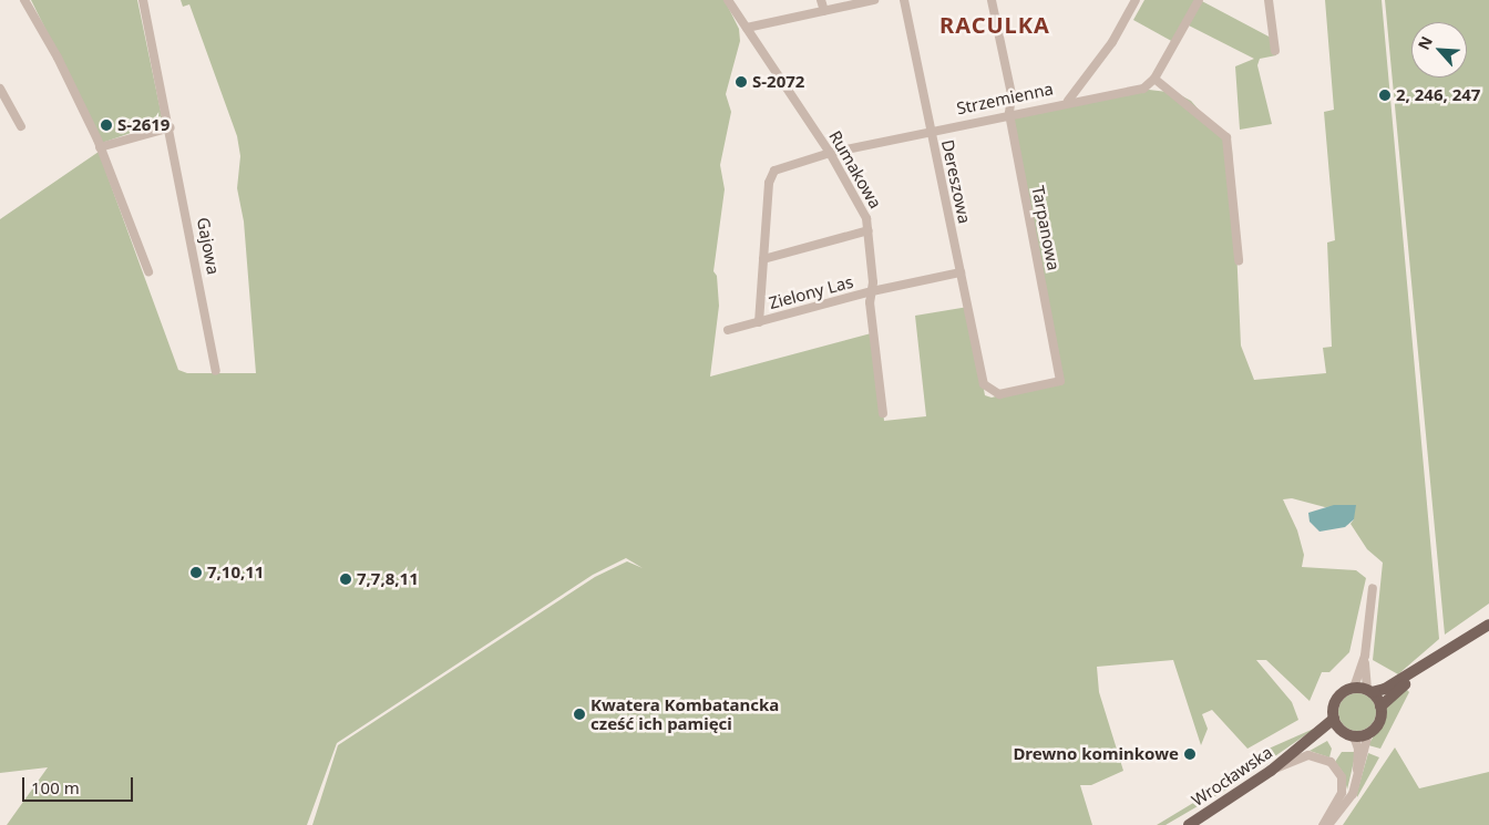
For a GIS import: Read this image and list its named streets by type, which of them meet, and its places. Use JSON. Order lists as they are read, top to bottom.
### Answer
{
  "streets": {
    "main road": ["Wrocławska"],
    "street": [
      "Strzemienna",
      "Rumakowa",
      "Dereszowa",
      "Tarpanowa",
      "Gajowa",
      "Zielony Las"
    ]
  },
  "crossings": [
    ["Strzemienna", "Rumakowa"],
    ["Strzemienna", "Dereszowa"],
    ["Strzemienna", "Tarpanowa"],
    ["Strzemienna", "Zielony Las"],
    ["Rumakowa", "Zielony Las"],
    ["Dereszowa", "Tarpanowa"]
  ],
  "districts": ["RACULKA"],
  "places": [
    "S-2072",
    "2, 246, 247",
    "S-2619",
    "7,10,11",
    "7,7,8,11",
    "Kwatera Kombatancka cześć ich pamięci",
    "Drewno kominkowe"
  ],
  "scale_bar": "100 m",
  "north": "top left"
}
